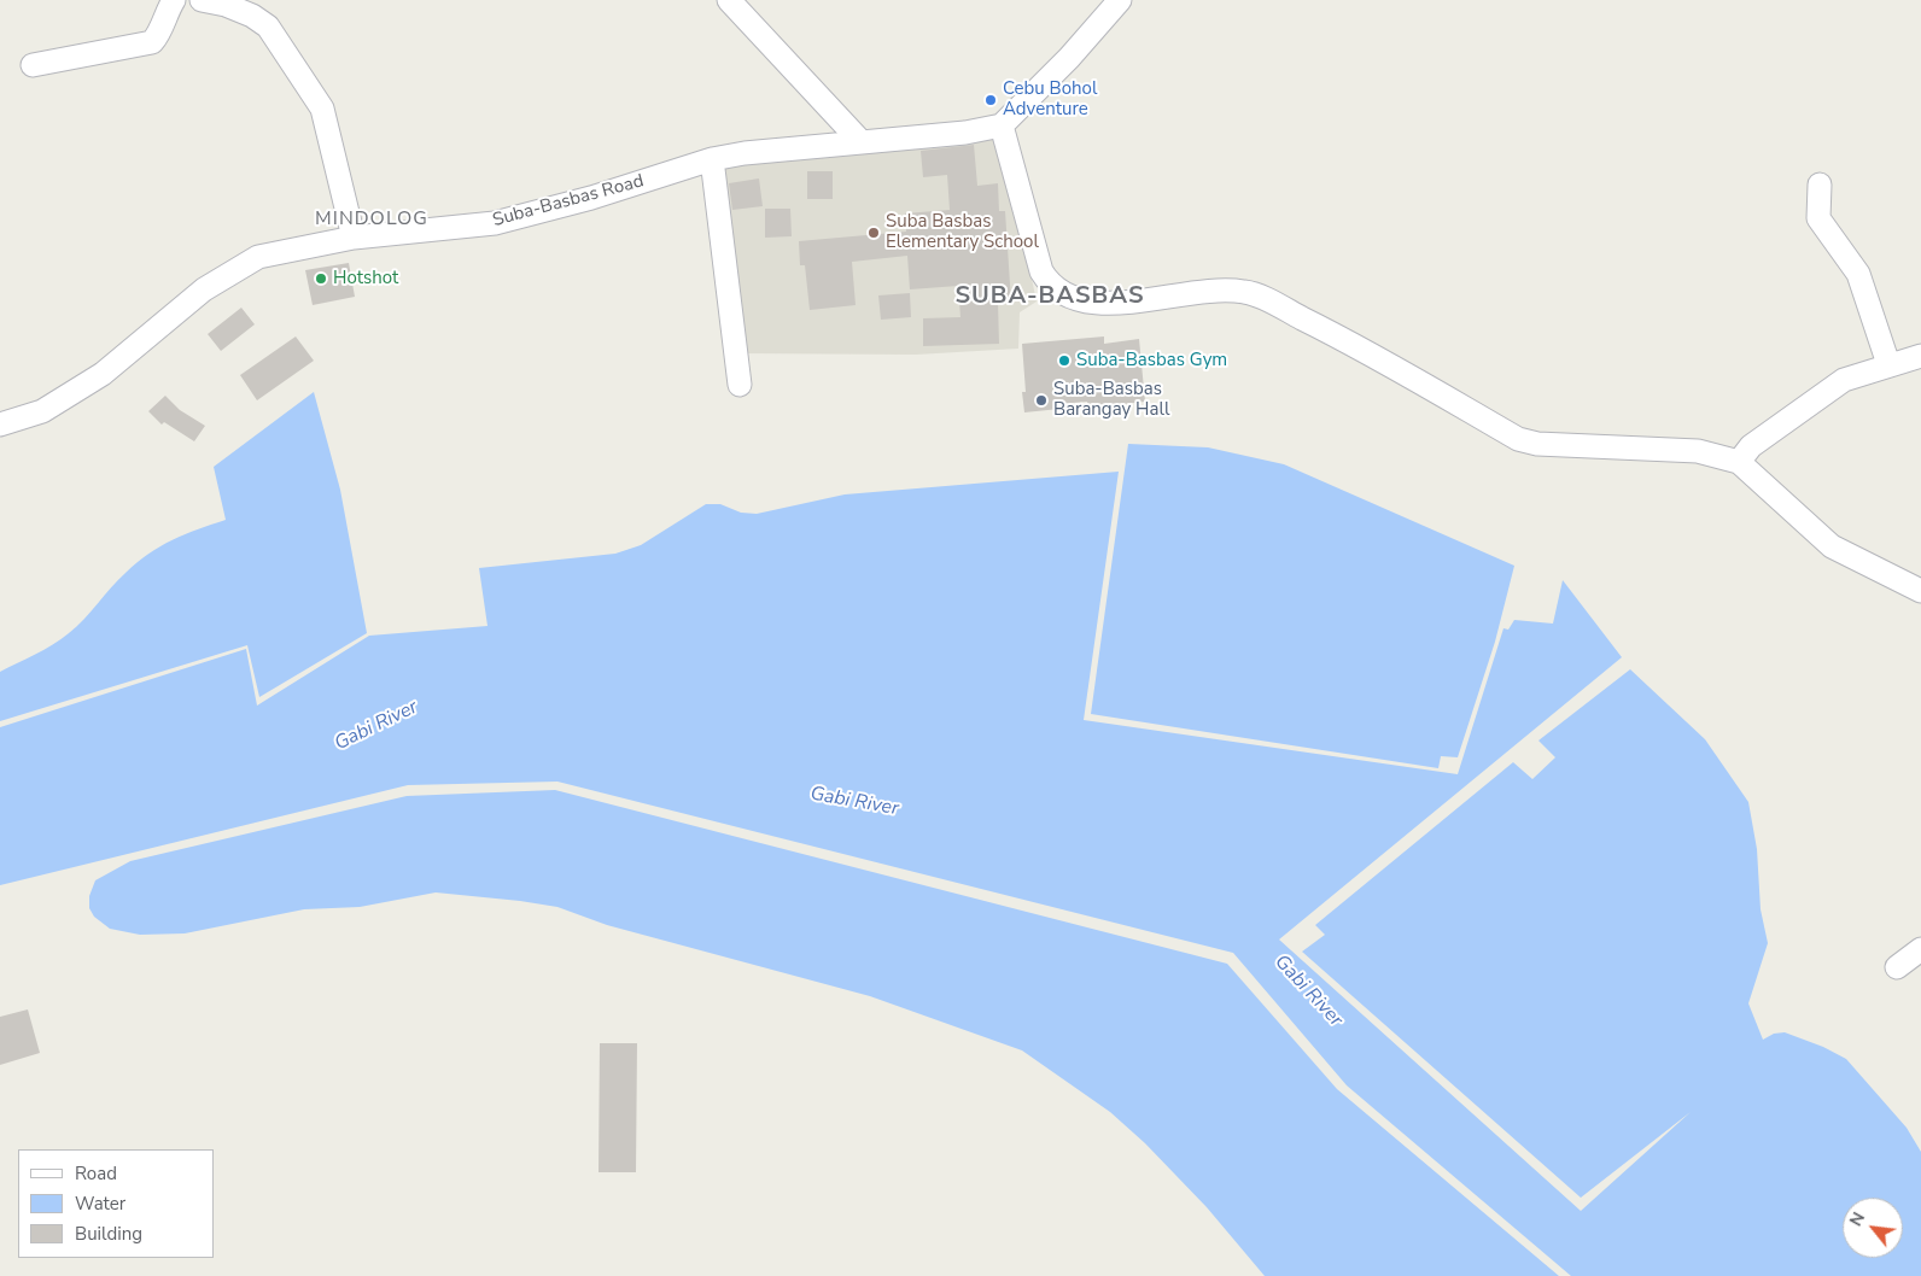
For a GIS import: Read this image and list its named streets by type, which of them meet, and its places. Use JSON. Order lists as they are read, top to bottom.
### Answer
{
  "streets": {
    "street": ["Suba-Basbas Road"]
  },
  "districts": ["MINDOLOG", "SUBA-BASBAS"],
  "water": ["Gabi River"],
  "places": [
    "Cebu Bohol Adventure",
    "Suba Basbas Elementary School",
    "Hotshot",
    "Suba-Basbas Gym",
    "Suba-Basbas Barangay Hall"
  ],
  "legend": ["Road", "Water", "Building"],
  "north": "top left"
}
